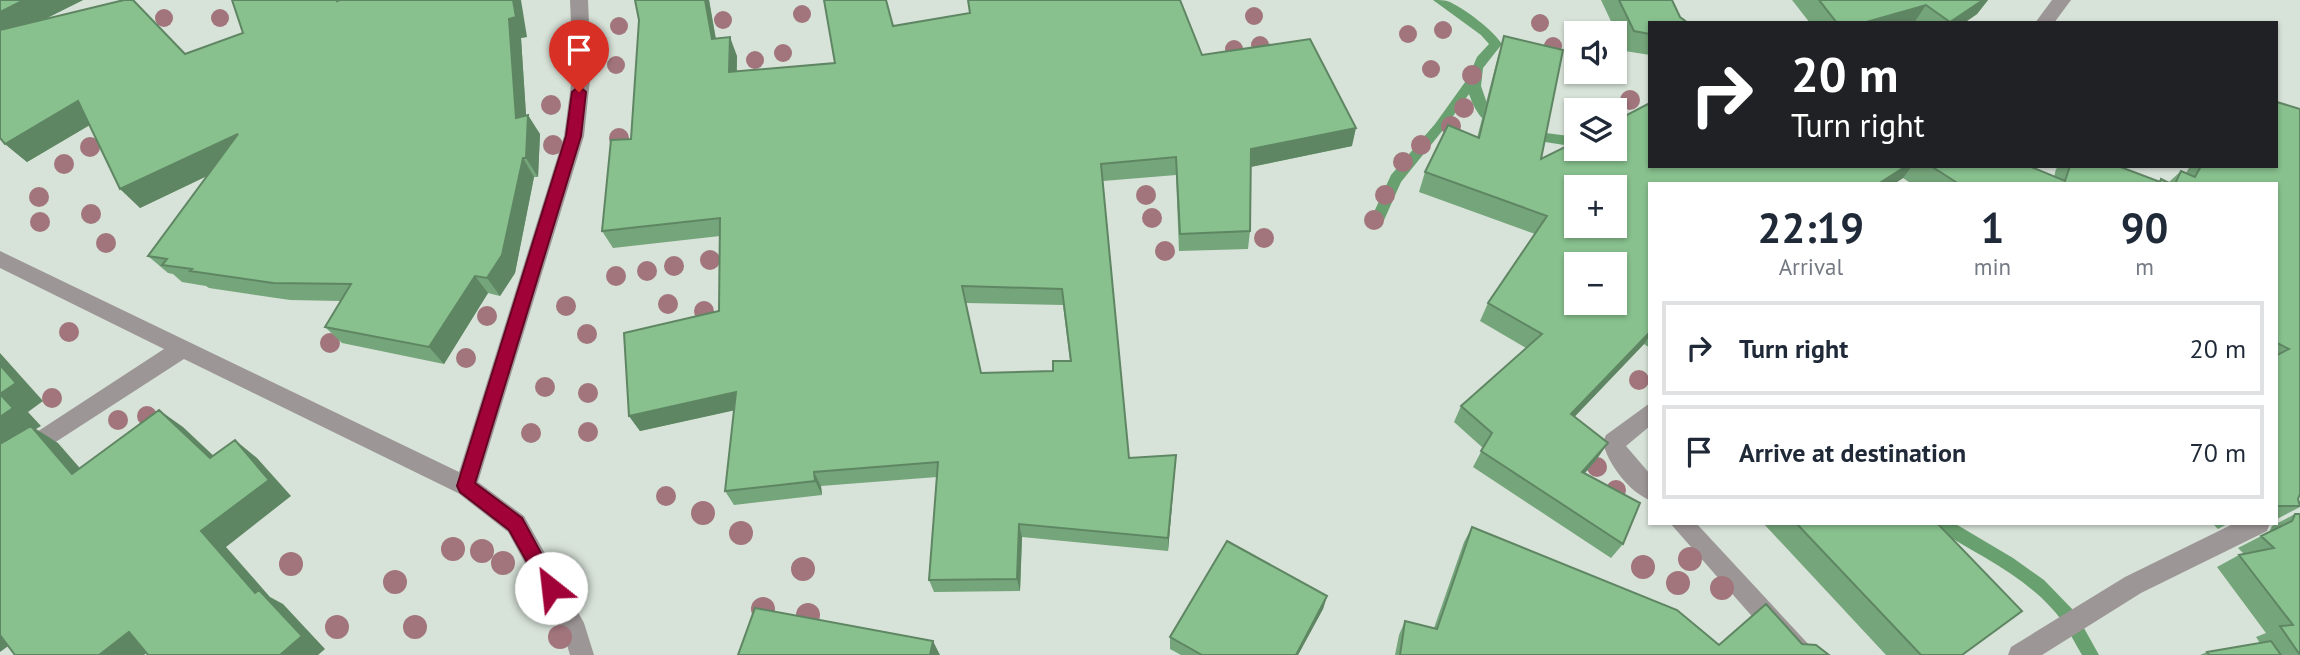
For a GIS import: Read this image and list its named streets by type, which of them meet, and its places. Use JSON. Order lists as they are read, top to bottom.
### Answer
{
  "page": {
    "map_buttons": ["+", "−"],
    "turn": ["20 m", "Turn right"],
    "eta": [
      "22:19",
      "Arrival",
      "1",
      "min",
      "90",
      "m"
    ],
    "list": [
      {
        "name": "Turn right",
        "value": "20 m"
      },
      {
        "name": "Arrive at destination",
        "value": "70 m"
      }
    ]
  }
}
